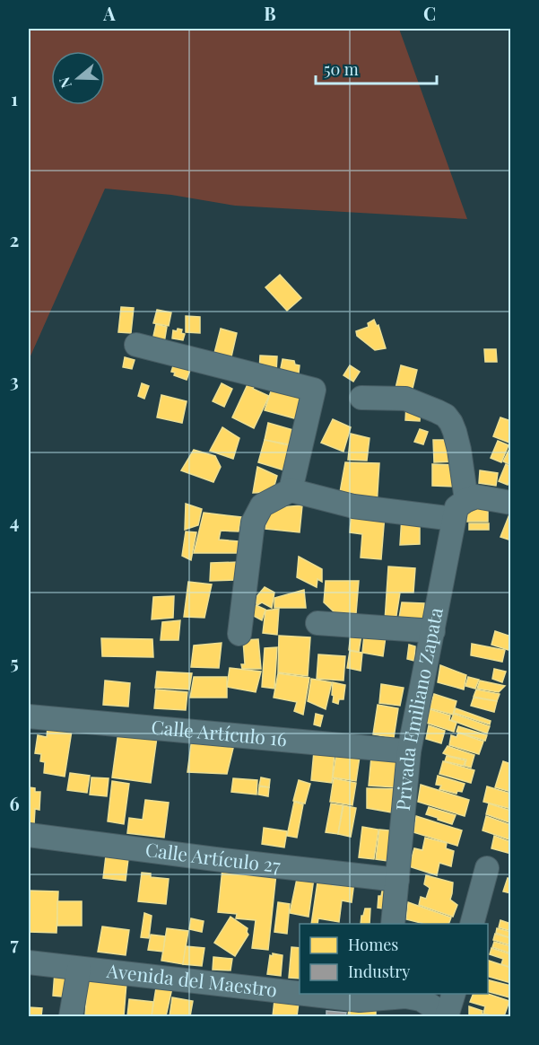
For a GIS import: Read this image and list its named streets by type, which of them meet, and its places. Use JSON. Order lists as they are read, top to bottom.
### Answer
{
  "streets": {
    "street": [
      "Privada Emiliano Zapata",
      "Calle Artículo 16",
      "Calle Artículo 27",
      "Avenida del Maestro"
    ]
  },
  "crossings": [
    ["Privada Emiliano Zapata", "Calle Artículo 16"],
    ["Privada Emiliano Zapata", "Calle Artículo 27"]
  ],
  "legend": ["Homes", "Industry"],
  "scale_bar": "50 m",
  "north": "left",
  "grid": {
    "columns": ["A", "B", "C"],
    "rows": [
      "1",
      "2",
      "3",
      "4",
      "5",
      "6",
      "7"
    ]
  }
}
